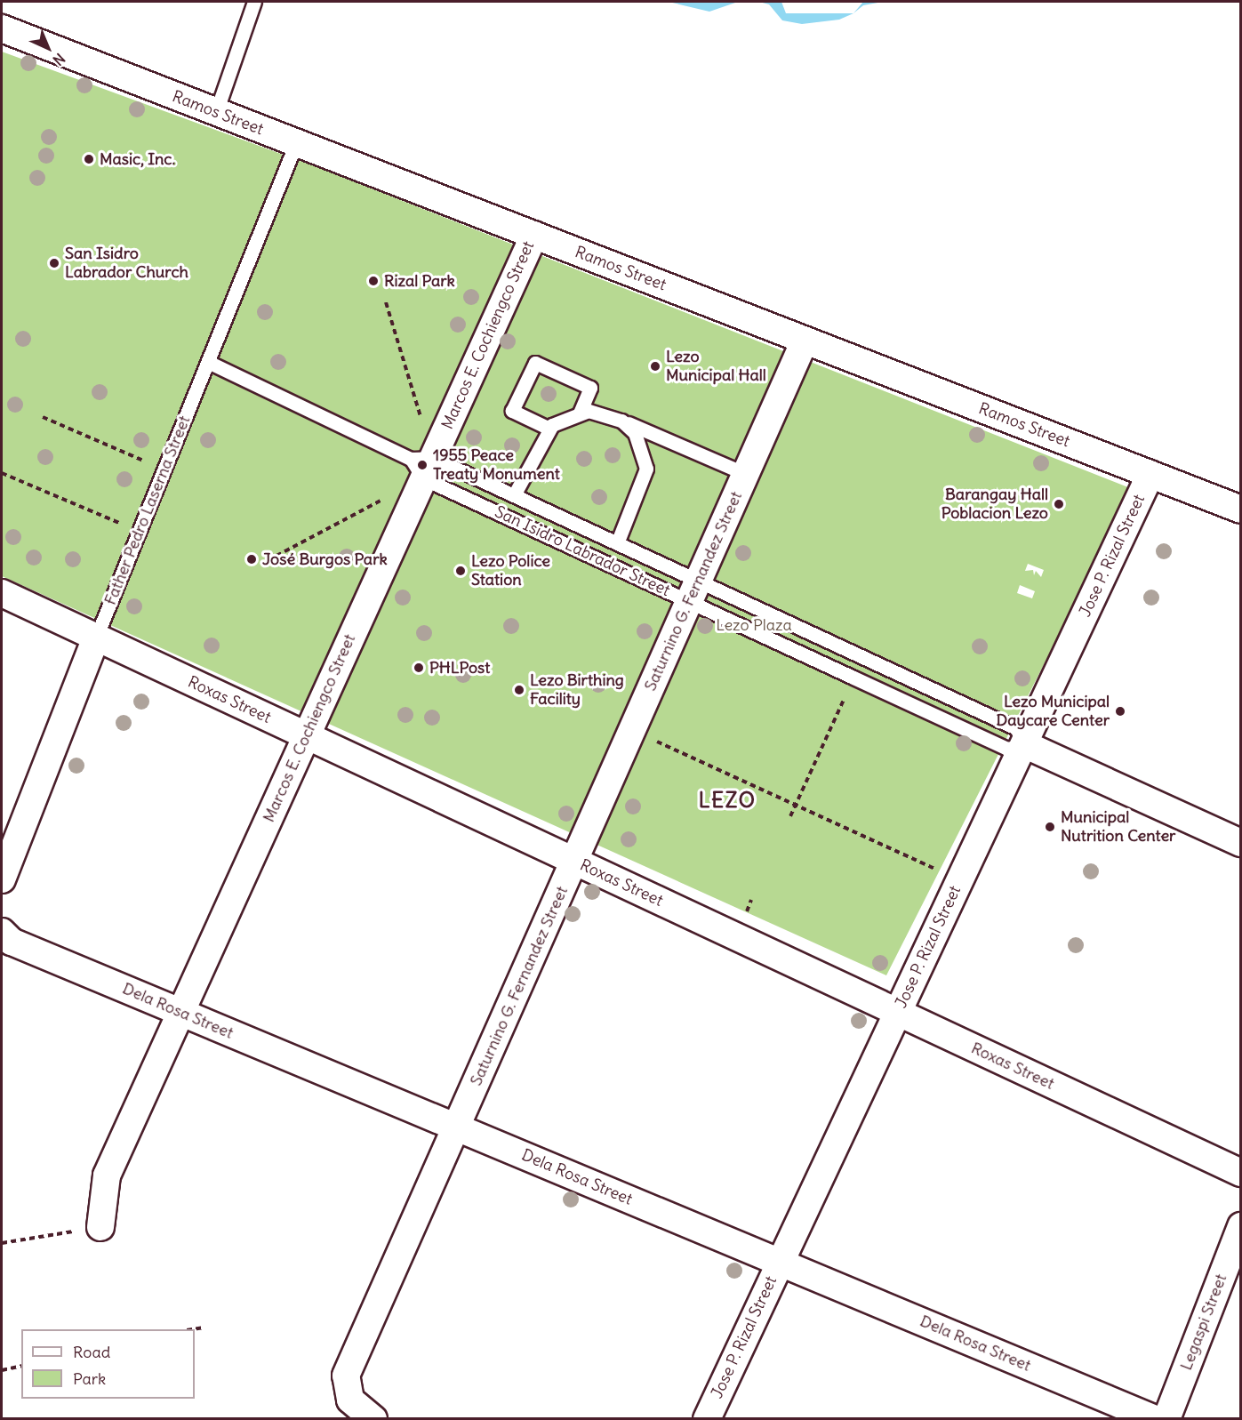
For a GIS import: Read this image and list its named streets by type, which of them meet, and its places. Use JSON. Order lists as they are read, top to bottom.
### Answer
{
  "streets": {
    "street": [
      "Ramos Street",
      "Marcos E. Cochiengco Street",
      "Father Pedro Laserna Street",
      "San Isidro Labrador Street",
      "Jose P. Rizal Street",
      "Saturnino G. Fernandez Street",
      "Roxas Street",
      "Dela Rosa Street",
      "Legaspi Street"
    ]
  },
  "crossings": [
    ["Ramos Street", "Marcos E. Cochiengco Street"],
    ["Ramos Street", "Father Pedro Laserna Street"],
    ["Ramos Street", "Jose P. Rizal Street"],
    ["Ramos Street", "Saturnino G. Fernandez Street"],
    ["Marcos E. Cochiengco Street", "San Isidro Labrador Street"],
    ["Marcos E. Cochiengco Street", "Roxas Street"],
    ["Marcos E. Cochiengco Street", "Dela Rosa Street"],
    ["Father Pedro Laserna Street", "San Isidro Labrador Street"],
    ["Father Pedro Laserna Street", "Roxas Street"],
    ["San Isidro Labrador Street", "Jose P. Rizal Street"],
    ["San Isidro Labrador Street", "Saturnino G. Fernandez Street"],
    ["Jose P. Rizal Street", "Roxas Street"],
    ["Jose P. Rizal Street", "Dela Rosa Street"],
    ["Saturnino G. Fernandez Street", "Roxas Street"],
    ["Saturnino G. Fernandez Street", "Dela Rosa Street"]
  ],
  "districts": ["LEZO"],
  "parks": ["Lezo Plaza"],
  "places": [
    "Masic, Inc.",
    "San Isidro Labrador Church",
    "Rizal Park",
    "Lezo Municipal Hall",
    "1955 Peace Treaty Monument",
    "Barangay Hall Poblacion Lezo",
    "José Burgos Park",
    "Lezo Police Station",
    "PHLPost",
    "Lezo Birthing Facility",
    "Lezo Municipal Daycare Center",
    "Municipal Nutrition Center"
  ],
  "legend": ["Road", "Park"],
  "north": "bottom right"
}
